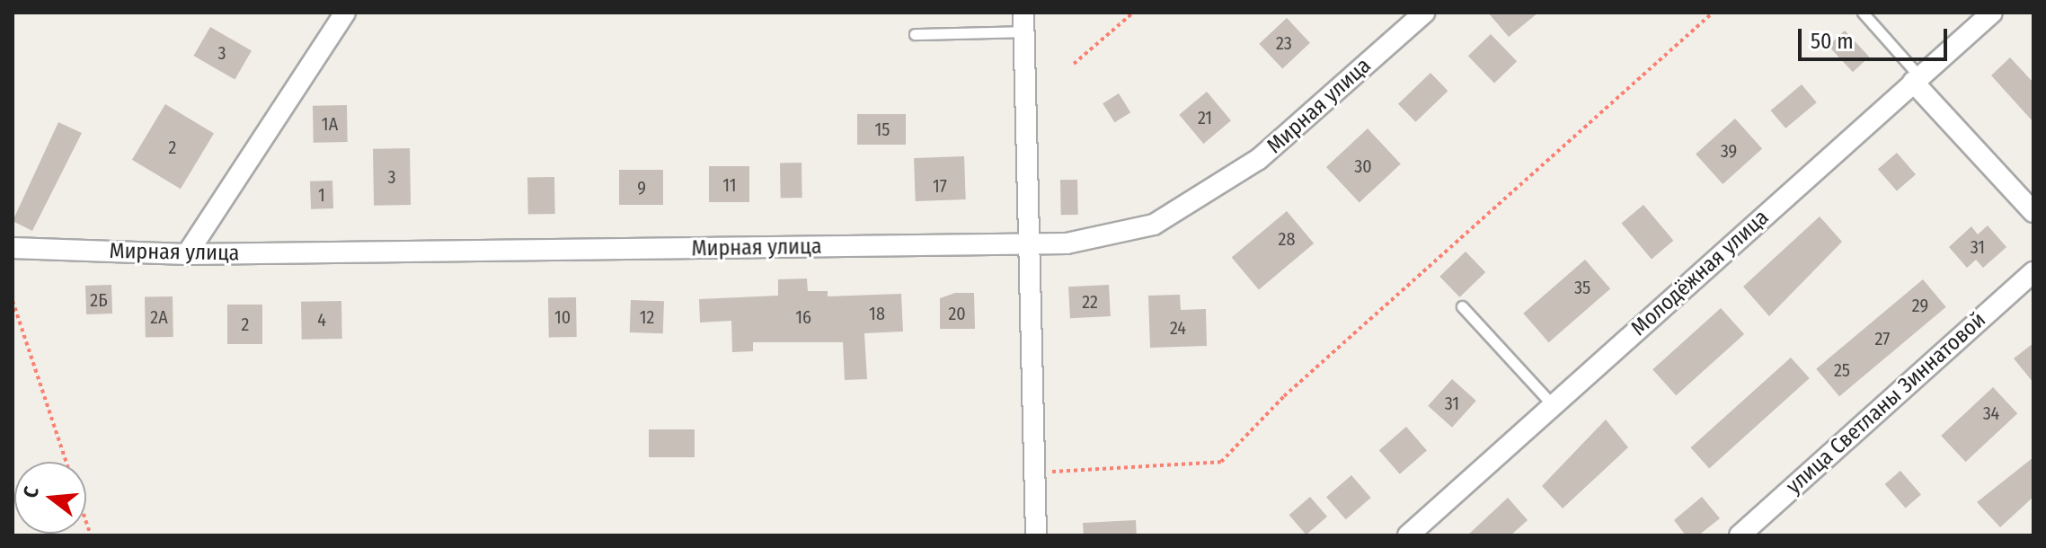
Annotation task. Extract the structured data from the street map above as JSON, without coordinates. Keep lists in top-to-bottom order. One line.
{"streets":{"street":["Мирная улица","Молодёжная улица","улица Светланы Зиннатовой"]},"house_numbers":["23","3","21","1А","15","2","39","30","3","11","17","9","1","28","31","35","2Б","22","29","18","20","2А","10","12","16","4","2","24","27","25","31","34"],"scale_bar":"50 m","north":"left"}
